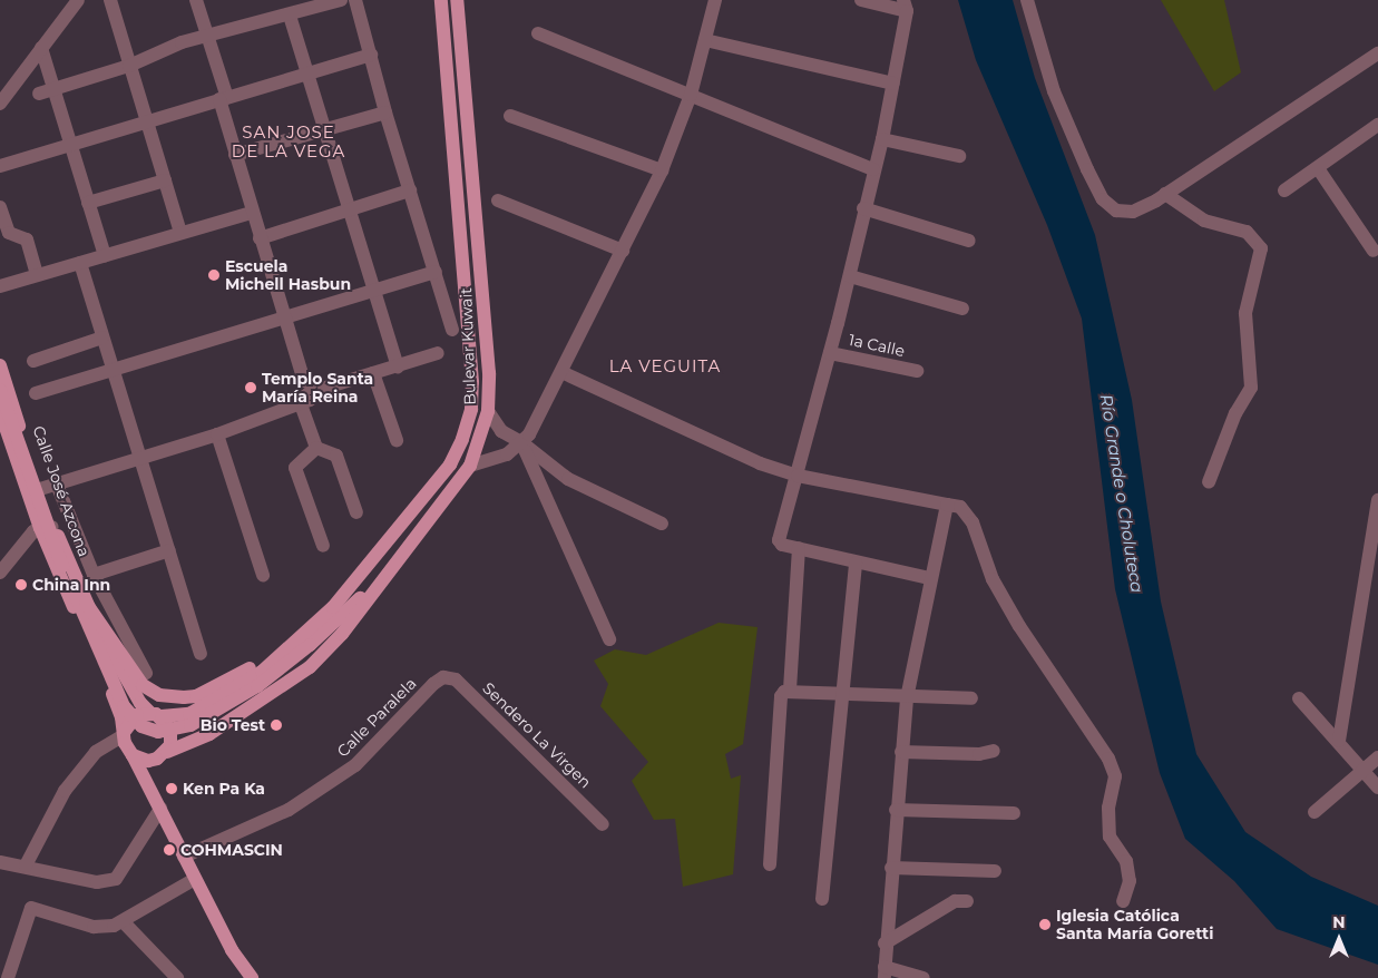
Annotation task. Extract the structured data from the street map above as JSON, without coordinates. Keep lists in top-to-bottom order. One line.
{"streets":{"main road":["Bulevar Kuwait","Calle José Azcona"],"street":["1a Calle","Calle Paralela","Sendero La Virgen"]},"crossings":[["Bulevar Kuwait","Calle José Azcona"],["Calle Paralela","Sendero La Virgen"]],"districts":["SAN JOSE DE LA VEGA","LA VEGUITA"],"water":["Río Grande o Choluteca"],"places":["Escuela Michell Hasbun","Templo Santa María Reina","China Inn","Bio Test","Ken Pa Ka","COHMASCIN","Iglesia Católica Santa María Goretti"],"north":"top"}
